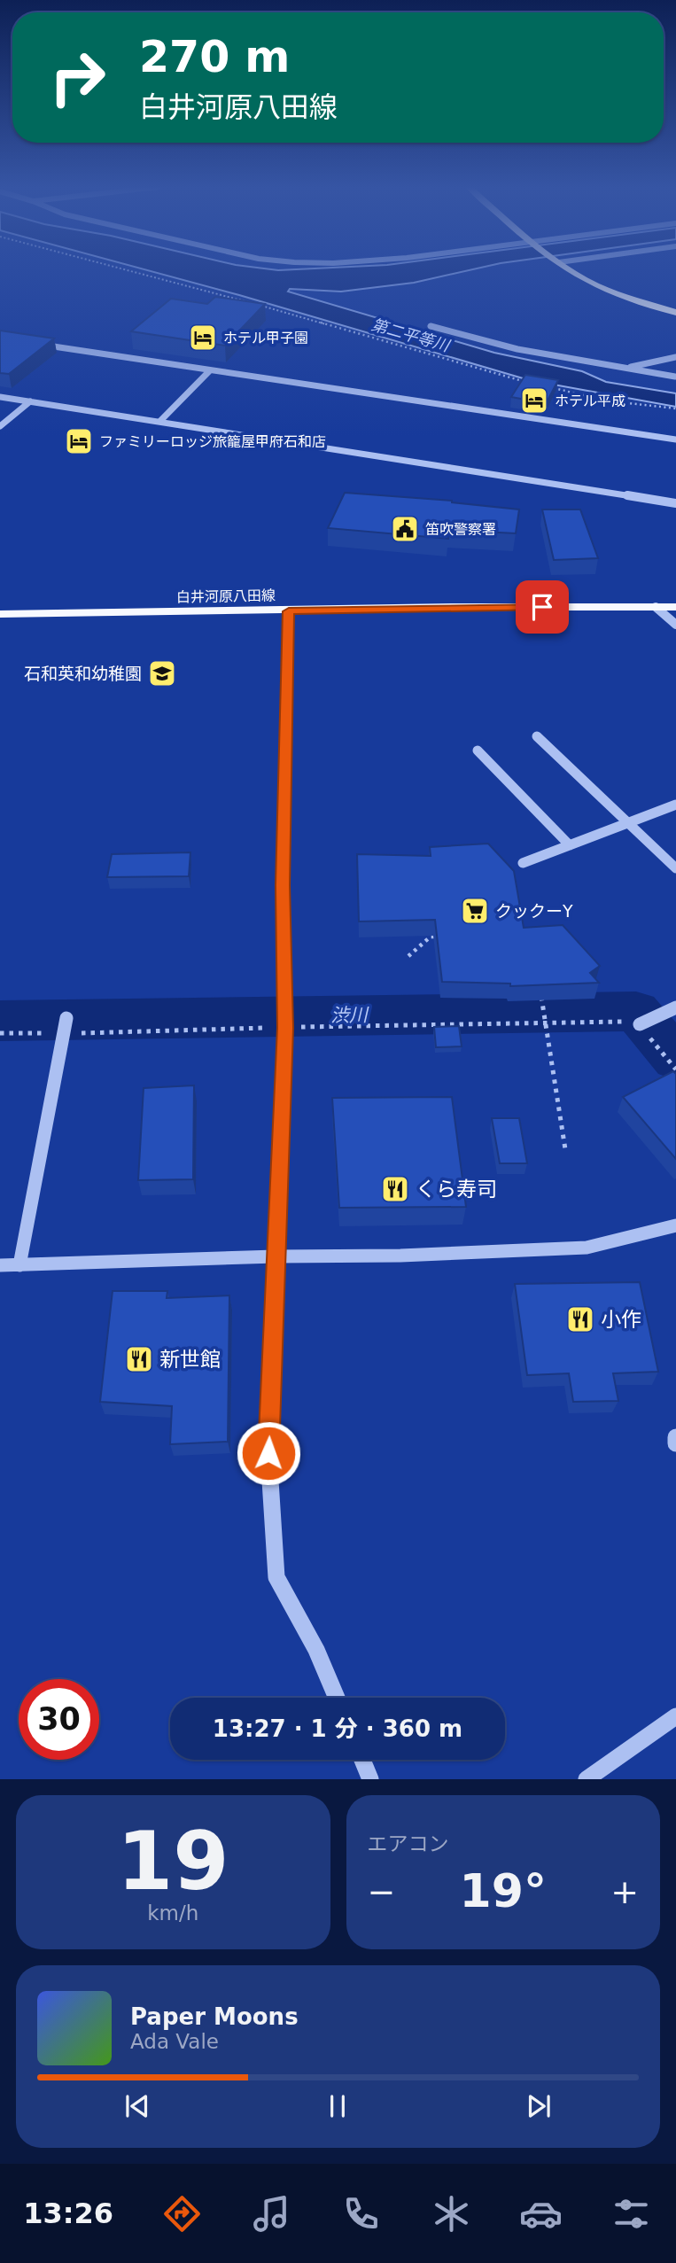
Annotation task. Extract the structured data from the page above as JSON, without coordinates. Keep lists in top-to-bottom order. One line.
{"streets":{"main road":["白井河原八田線"]},"water":["第二平等川","渋川"],"places":{"hotel":["ホテル甲子園","ホテル平成","ファミリーロッジ旅籠屋甲府石和店"],"public building":["笛吹警察署"],"school or university":["石和英和幼稚園"],"supermarket":["クックーY"],"restaurant":["くら寿司","小作","新世館"]},"page":{"turn":["270 m","白井河原八田線"],"limit":"30","trip":"13:27 · 1 分 · 360 m","tile":[["19","km/h"],"エアコン"],"heat":["−","19°","+"],"song":["Paper Moons","Ada Vale"],"tabs":"13:26"}}
